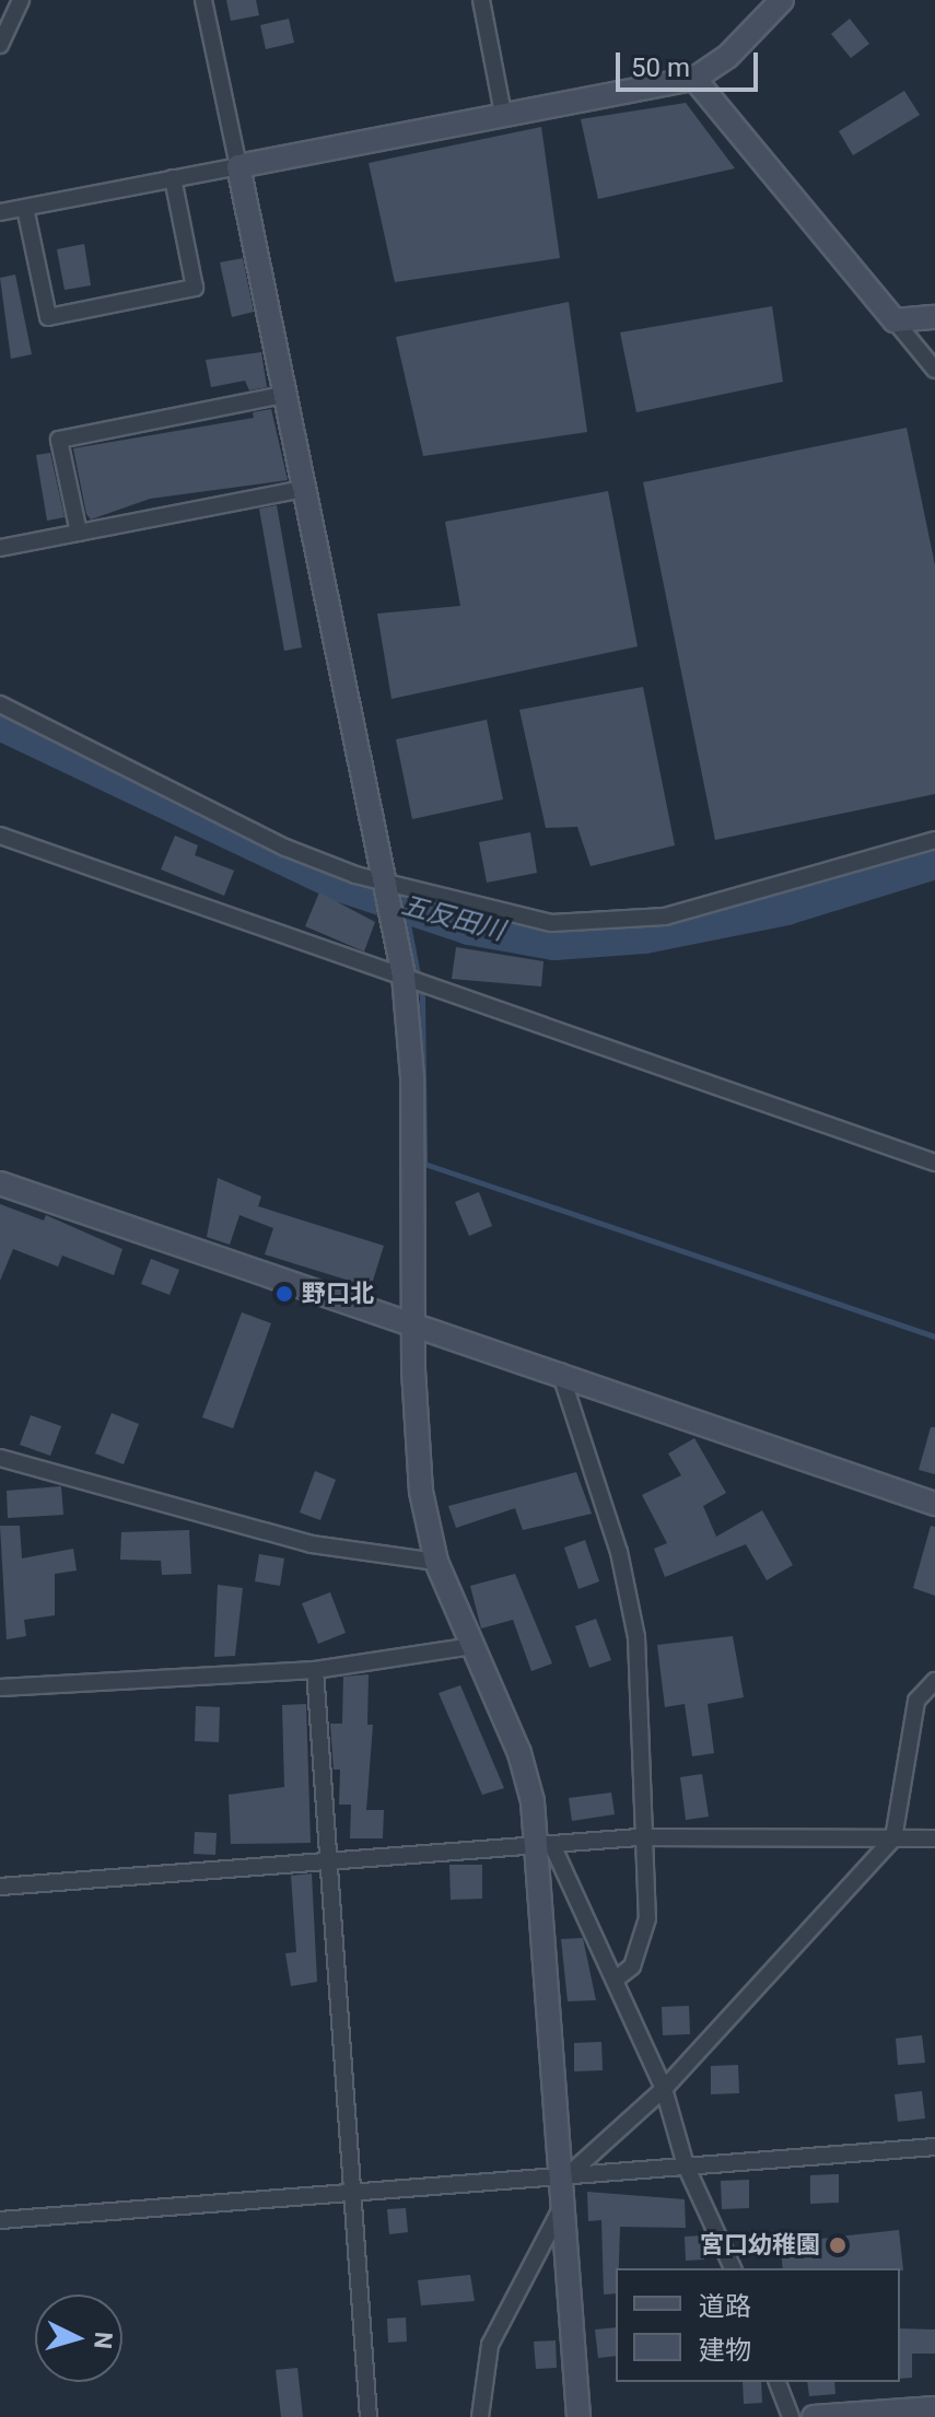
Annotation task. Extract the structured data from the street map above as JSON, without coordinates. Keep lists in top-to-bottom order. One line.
{"water":["五反田川"],"places":["野口北","宮口幼稚園"],"legend":["道路","建物"],"scale_bar":"50 m","north":"right"}
